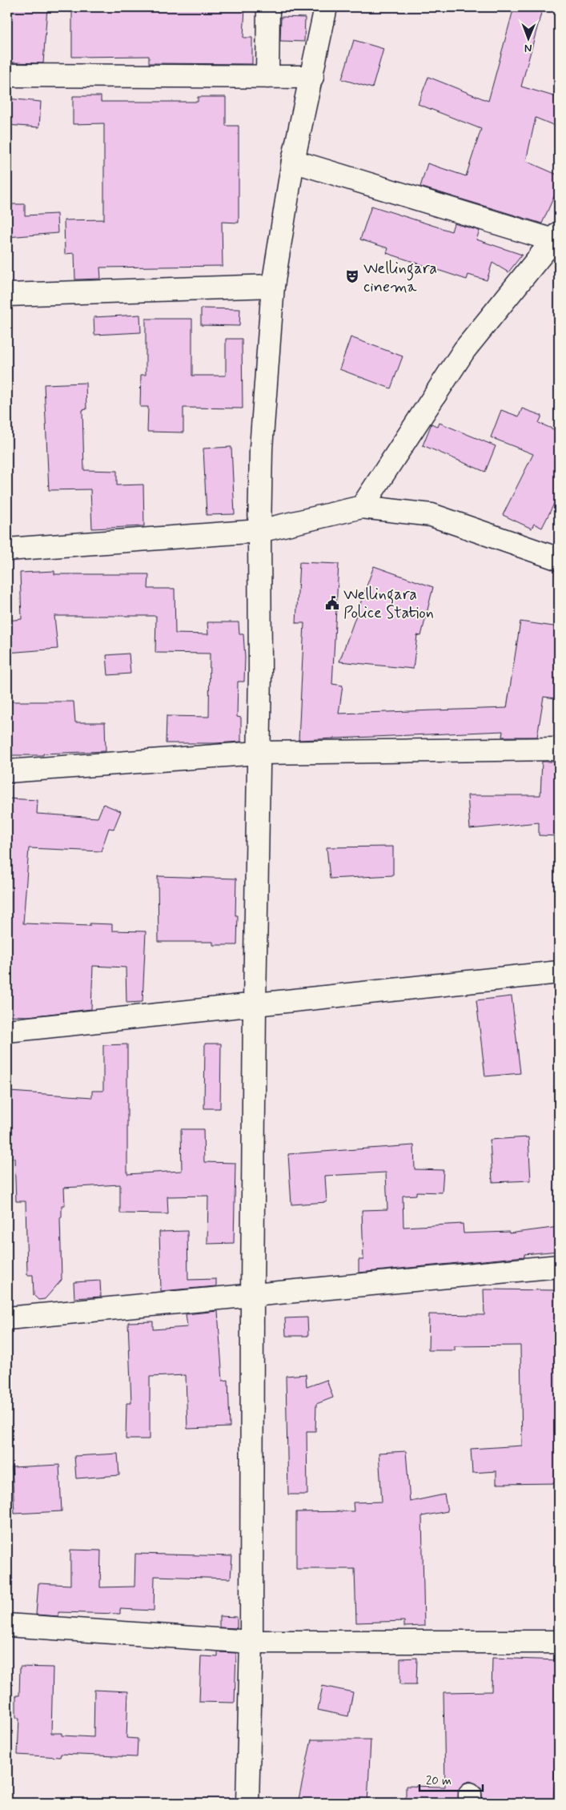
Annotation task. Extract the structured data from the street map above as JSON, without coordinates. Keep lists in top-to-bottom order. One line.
{"places":{"theatre":["Wellingara cinema"],"public building":["Wellingara Police Station"]},"scale_bar":"20 m","north":"bottom"}
